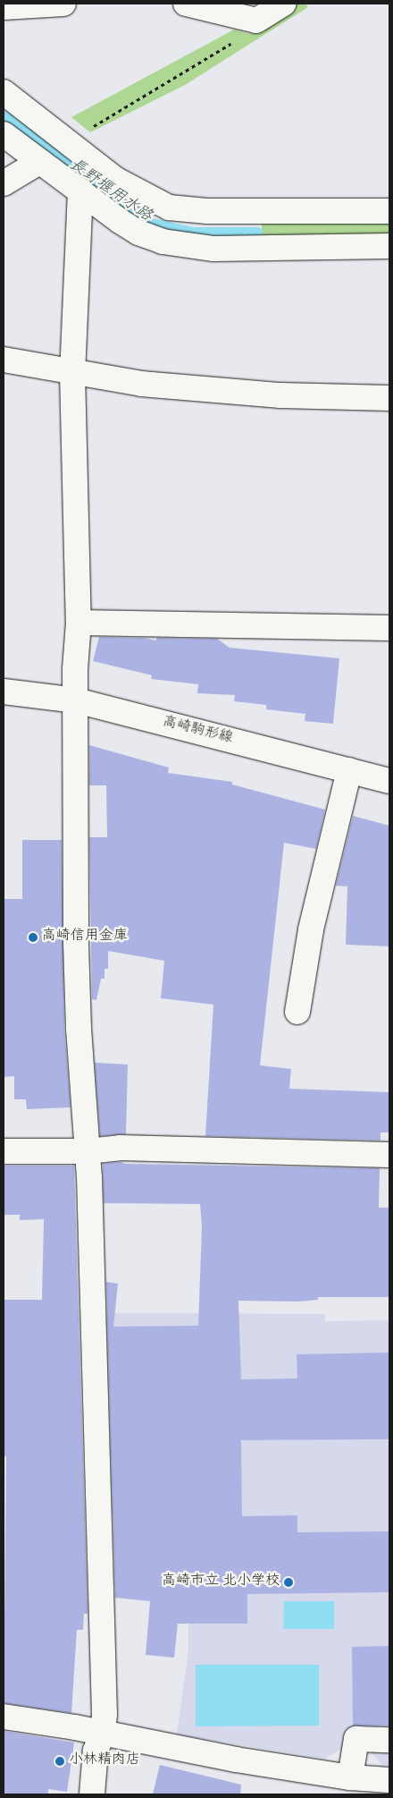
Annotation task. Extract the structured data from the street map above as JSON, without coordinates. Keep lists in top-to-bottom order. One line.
{"streets":{"street":["高崎駒形線"]},"water":["長野堰用水路"],"places":["高崎信用金庫","高崎市立 北小学校","小林精肉店"]}
